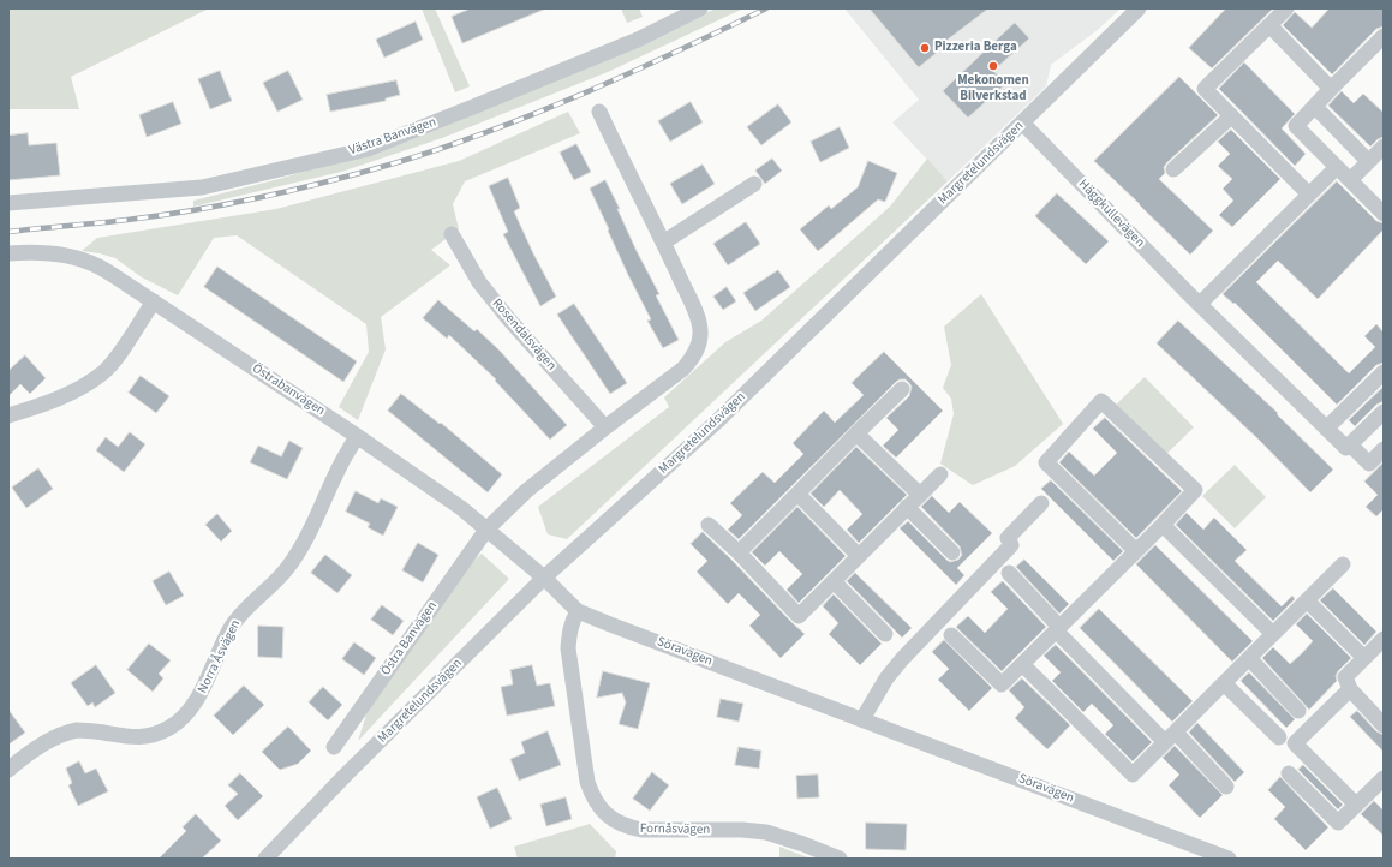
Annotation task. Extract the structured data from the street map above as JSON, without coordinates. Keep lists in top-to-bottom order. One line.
{"streets":{"street":["Västra Banvägen","Margretelundsvägen","Häggkullevägen","Rosendalsvägen","Östrabanvägen","Östra Banvägen","Söravägen","Norra Åsvägen","Fornåsvägen"]},"crossings":[["Margretelundsvägen","Häggkullevägen"],["Margretelundsvägen","Östrabanvägen"],["Margretelundsvägen","Söravägen"],["Östrabanvägen","Östra Banvägen"],["Östrabanvägen","Söravägen"],["Östrabanvägen","Norra Åsvägen"],["Söravägen","Fornåsvägen"]],"places":["Pizzeria Berga","Mekonomen Bilverkstad"]}
